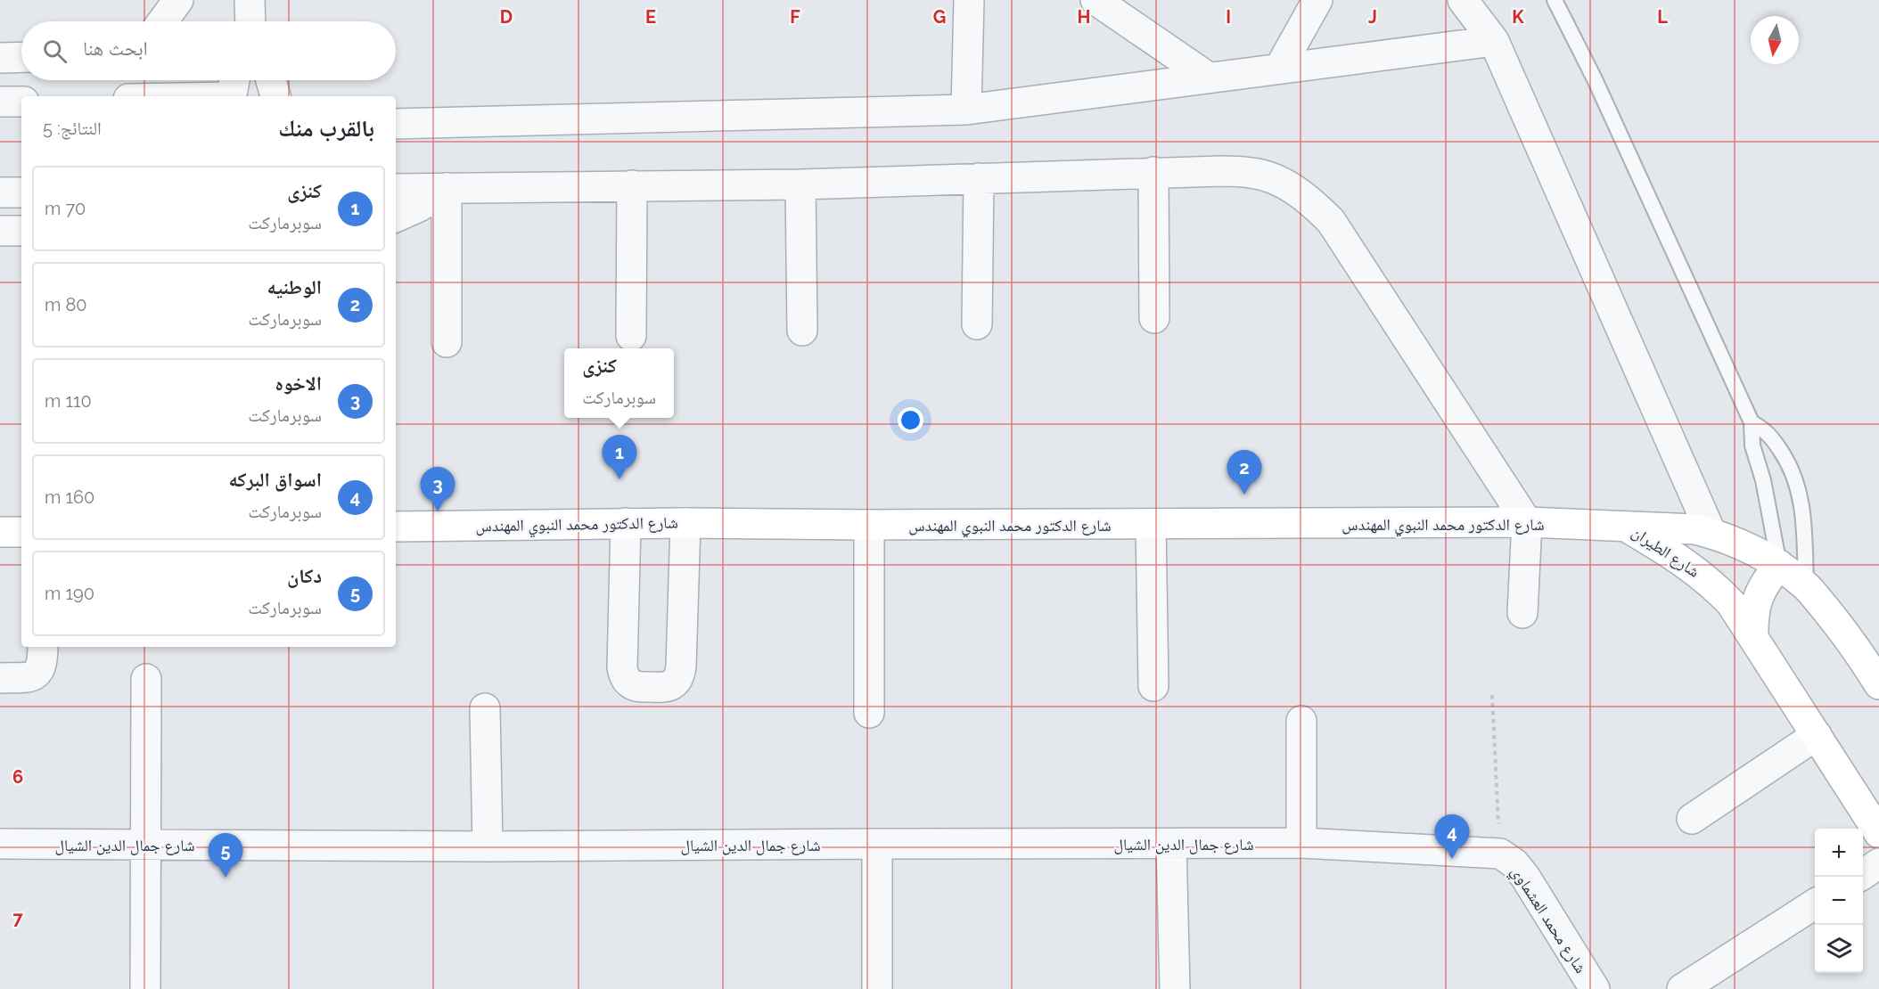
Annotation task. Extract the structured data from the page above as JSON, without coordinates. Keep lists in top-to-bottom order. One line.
{"streets":{"main road":["شارع الدكتور محمد النبوي المهندس","شارع الطيران"],"street":["شارع جمال الدين الشيال","شارع محمد العشماوي"]},"crossings":[["شارع الدكتور محمد النبوي المهندس","شارع الطيران"],["شارع جمال الدين الشيال","شارع محمد العشماوي"]],"north":"bottom","page":{"search":"ابحث هنا","heading":["بالقرب منك","النتائج: 5"],"list":[{"mark":"1","name":"كنزى","note":"سوبرماركت","value":"70 m"},{"mark":"2","name":"الوطنيه","note":"سوبرماركت","value":"80 m"},{"mark":"3","name":"الاخوه","note":"سوبرماركت","value":"110 m"},{"mark":"4","name":"اسواق البركه","note":"سوبرماركت","value":"160 m"},{"mark":"5","name":"دكان","note":"سوبرماركت","value":"190 m"}],"popup":["كنزى","سوبرماركت"],"pins":["1","2","3","4","5"],"map_buttons":["+","−"]},"grid":{"columns":["D","E","F","G","H","I","J","K","L"],"rows":["6","7"]}}
